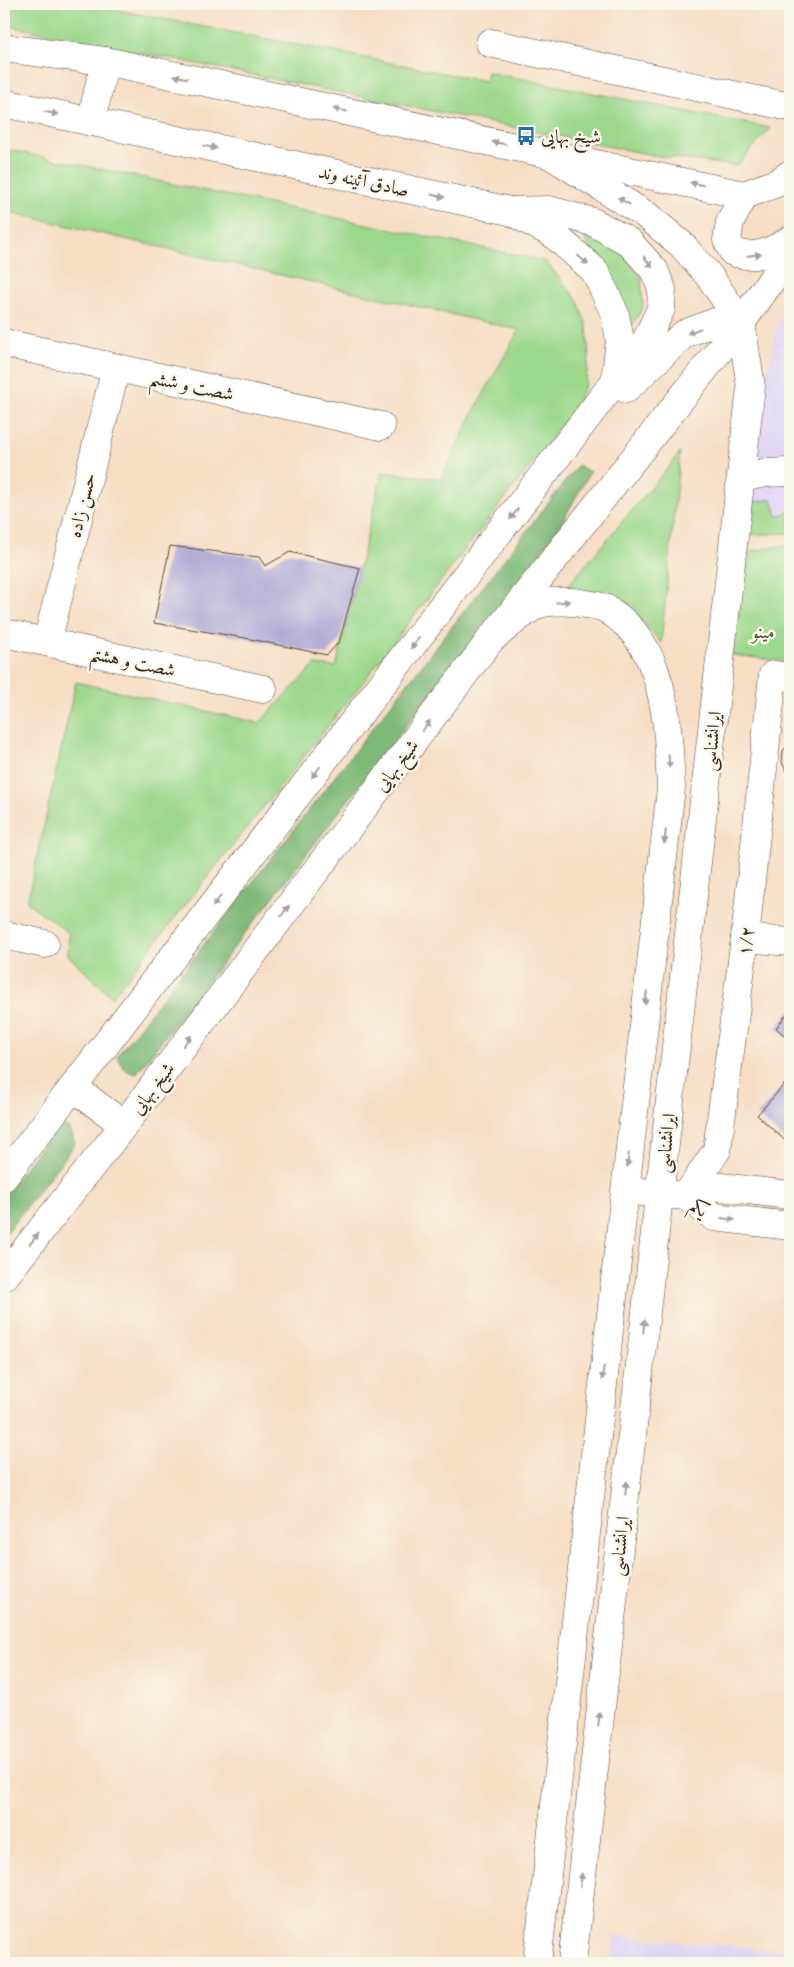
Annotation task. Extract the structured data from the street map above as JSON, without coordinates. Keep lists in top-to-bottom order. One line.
{"streets":{"main road":["صادق آئینه وند","شصت و ششم","حسن زاده","شصت و هشتم","ایرانشناسی","شیخ بهایی","۱/۲","یکم"]},"crossings":[["شصت و ششم","حسن زاده"],["حسن زاده","شصت و هشتم"],["ایرانشناسی","شیخ بهایی"],["۱/۲","یکم"]],"parks":["مینو"],"places":{"bus stop":["شیخ بهایی"]}}
